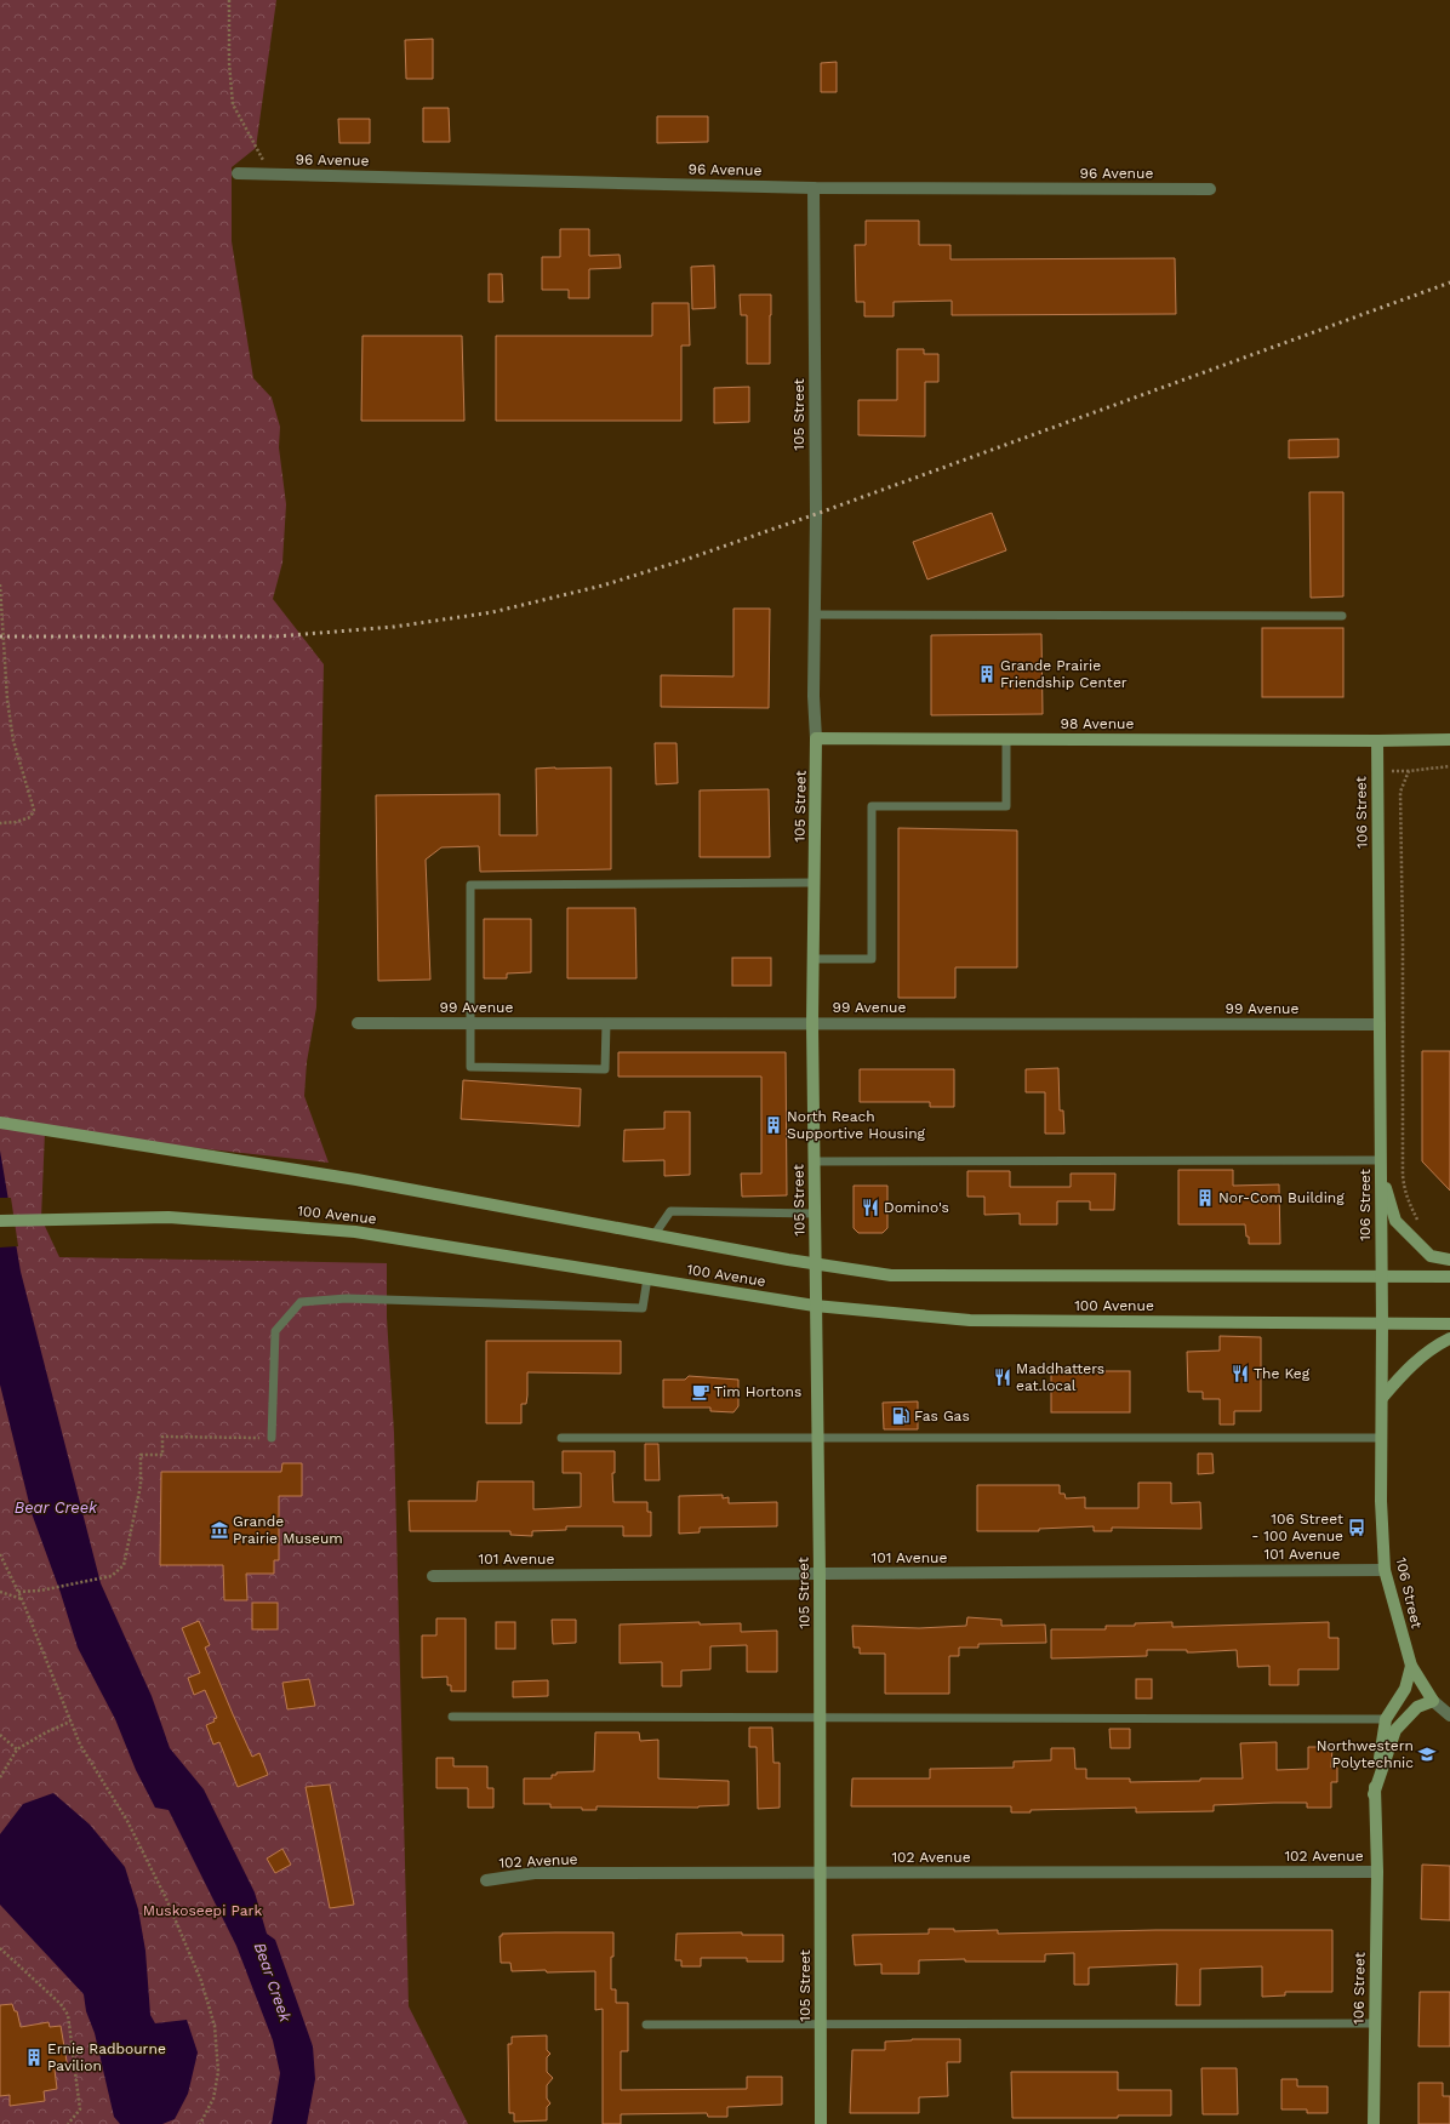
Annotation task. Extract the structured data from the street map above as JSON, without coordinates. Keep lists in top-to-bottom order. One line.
{"streets":{"street":["96 Avenue","105 Street","98 Avenue","106 Street","99 Avenue","100 Avenue","101 Avenue","102 Avenue"]},"crossings":[["96 Avenue","105 Street"],["105 Street","98 Avenue"],["105 Street","99 Avenue"],["105 Street","100 Avenue"],["105 Street","101 Avenue"],["105 Street","102 Avenue"],["98 Avenue","106 Street"],["106 Street","99 Avenue"],["106 Street","100 Avenue"],["106 Street","101 Avenue"],["106 Street","102 Avenue"]],"water":["Bear Creek"],"parks":["Muskoseepi Park"],"places":{"building":["Grande Prairie Friendship Center","North Reach Supportive Housing","Nor-Com Building","Ernie Radbourne Pavilion"],"restaurant":["Domino's","The Keg","Maddhatters eat.local"],"cafe":["Tim Hortons"],"fuel station":["Fas Gas"],"bus stop":["106 Street - 100 Avenue"],"museum":["Grande Prairie Museum"],"school or university":["Northwestern Polytechnic"]}}
